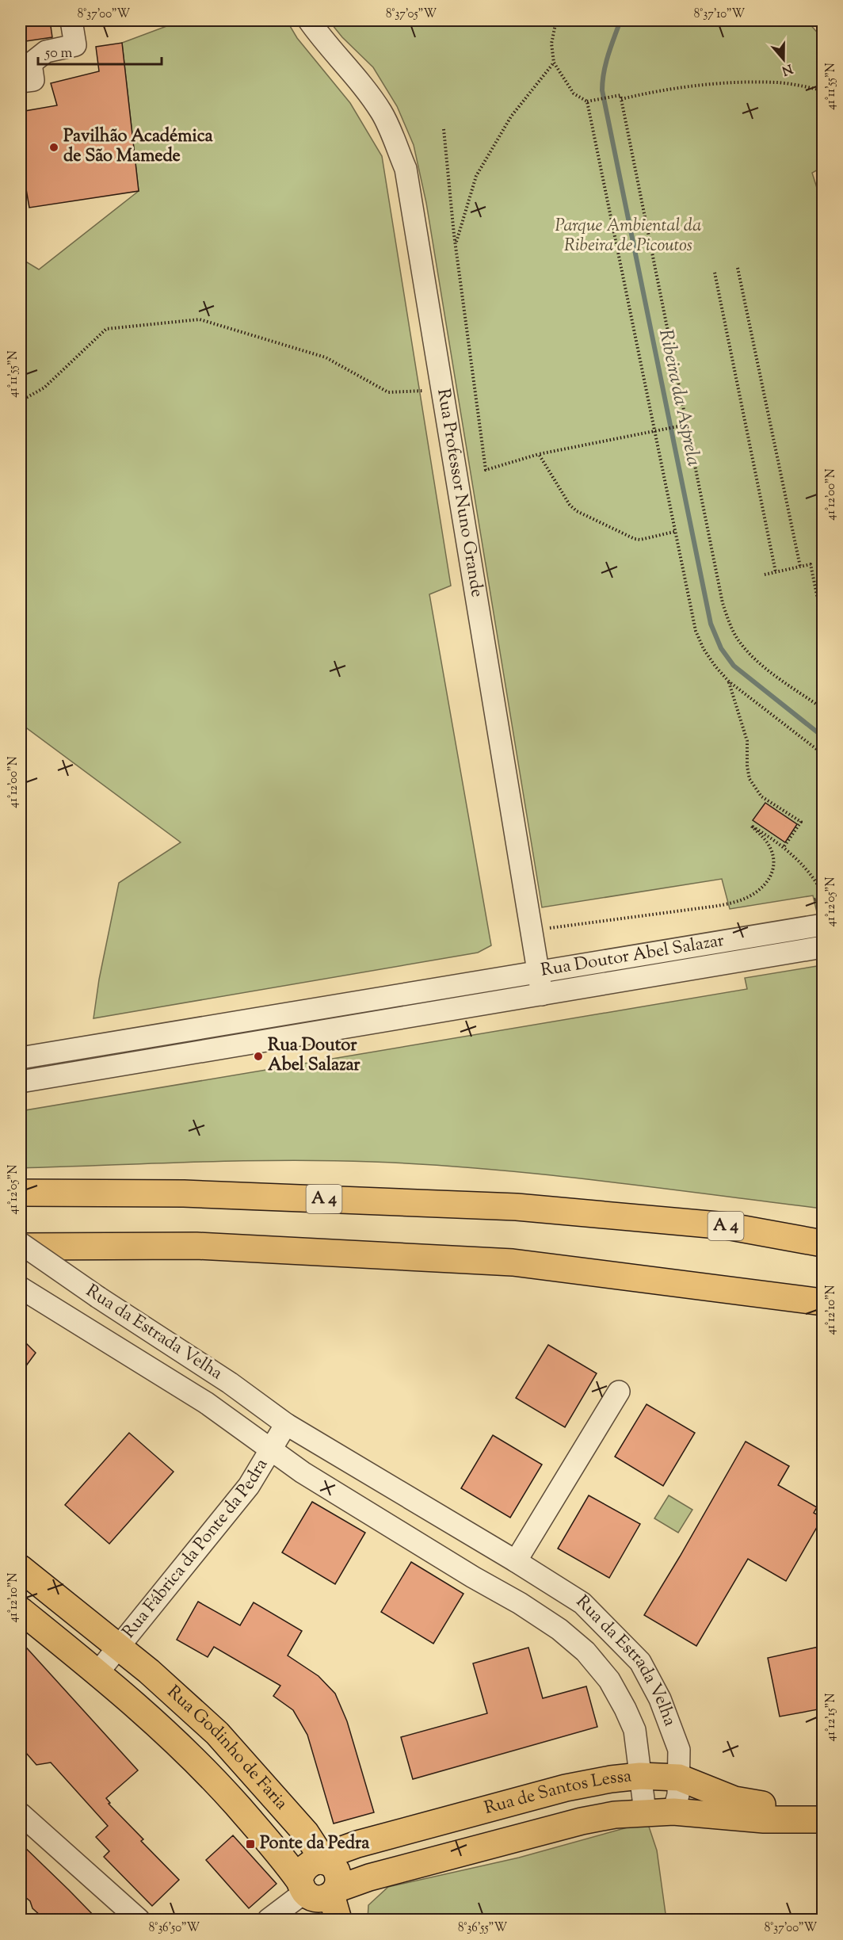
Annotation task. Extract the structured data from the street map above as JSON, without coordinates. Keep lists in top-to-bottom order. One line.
{"streets":{"main road":["A 4","Rua Godinho de Faria","Rua de Santos Lessa"],"street":["Rua Professor Nuno Grande","Rua Doutor Abel Salazar","Rua da Estrada Velha","Rua Fábrica da Ponte da Pedra"]},"crossings":[["Rua Professor Nuno Grande","Rua Doutor Abel Salazar"],["Rua da Estrada Velha","Rua Fábrica da Ponte da Pedra"],["Rua da Estrada Velha","Rua de Santos Lessa"],["Rua Fábrica da Ponte da Pedra","Rua Godinho de Faria"],["Rua Godinho de Faria","Rua de Santos Lessa"]],"water":["Ribeira da Asprela"],"parks":["Parque Ambiental da Ribeira de Picoutos"],"places":{"other":["Pavilhão Académica de São Mamede","Rua Doutor Abel Salazar"],"transit":["Ponte da Pedra"]},"scale_bar":"50 m","north":"bottom","coordinates":["8°37'00\"W","8°37'05\"W","8°37'10\"W","41°11'55\"N","41°12'00\"N","41°12'05\"N","41°12'10\"N","41°12'15\"N","8°36'50\"W","8°36'55\"W"]}
